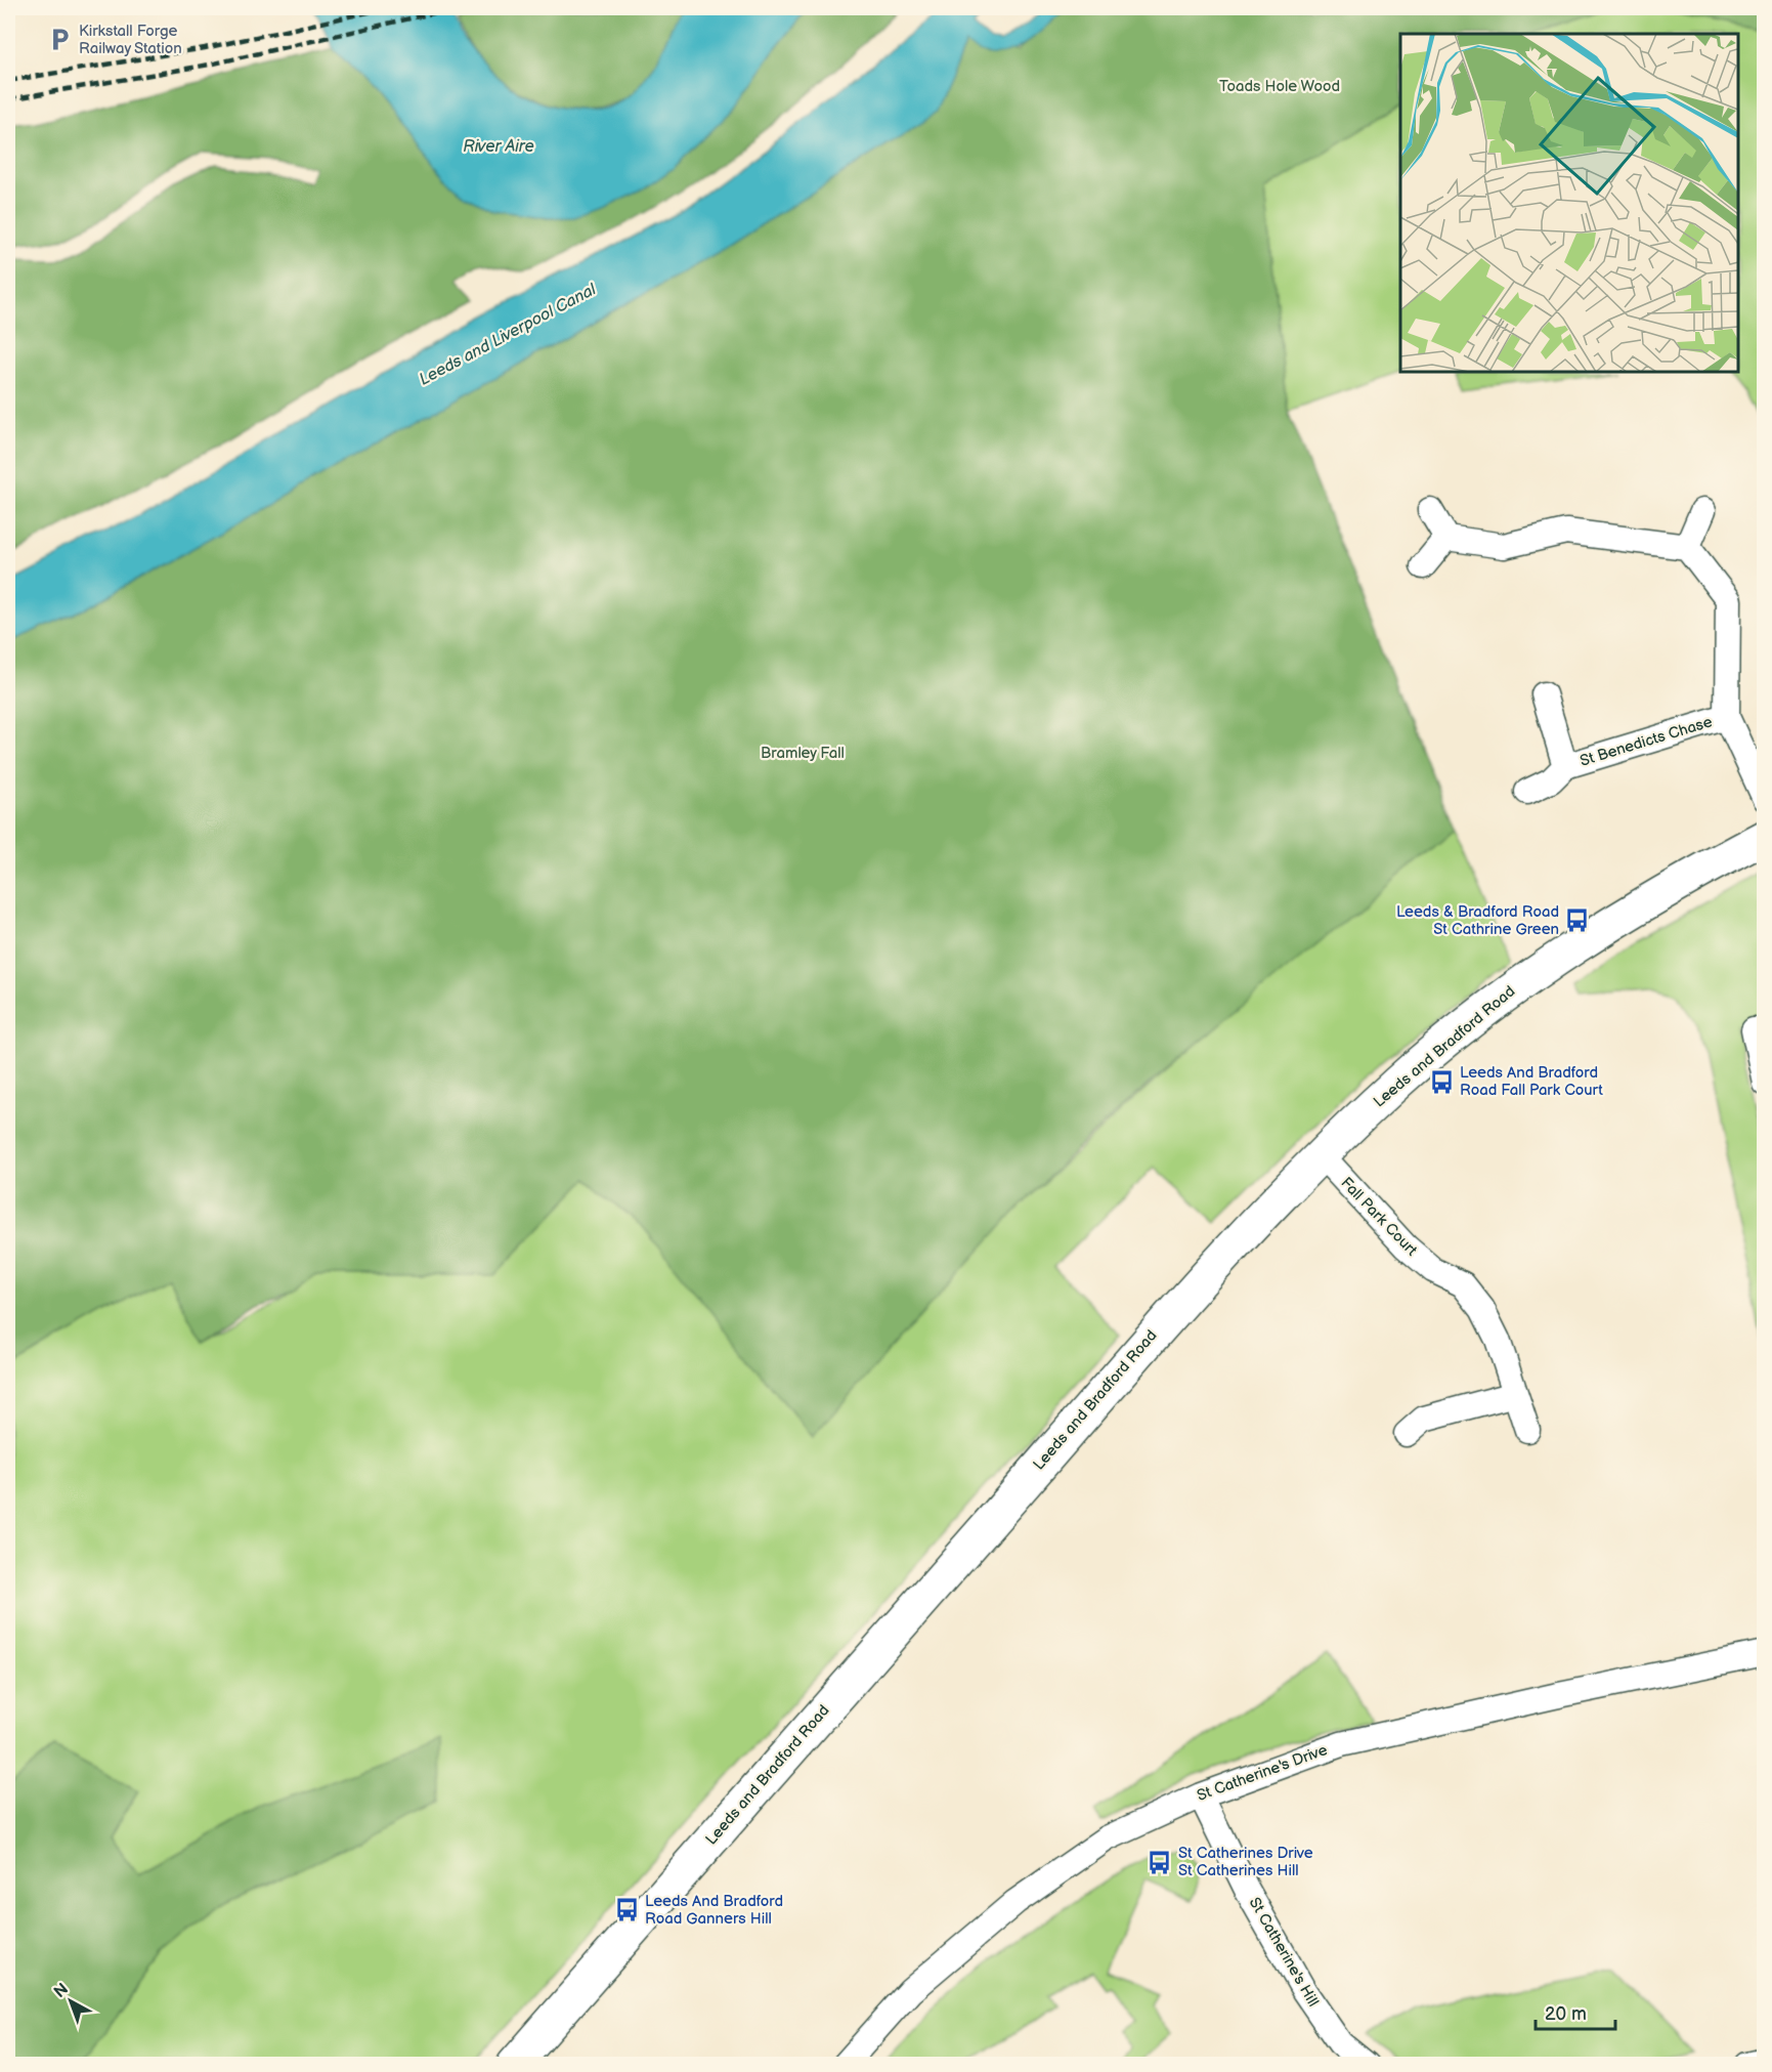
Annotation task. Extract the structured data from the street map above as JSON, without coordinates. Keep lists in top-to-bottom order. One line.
{"streets":{"main road":["Leeds and Bradford Road"],"street":["St Benedicts Chase","Fall Park Court","St Catherine's Drive","St Catherine's Hill"]},"crossings":[["Leeds and Bradford Road","Fall Park Court"],["St Catherine's Drive","St Catherine's Hill"]],"water":["River Aire","Leeds and Liverpool Canal"],"parks":["Toads Hole Wood","Bramley Fall"],"places":{"parking":["Kirkstall Forge Railway Station"],"bus stop":["Leeds & Bradford Road St Cathrine Green","Leeds And Bradford Road Fall Park Court","St Catherines Drive St Catherines Hill","Leeds And Bradford Road Ganners Hill"]},"scale_bar":"20 m","north":"top left"}
